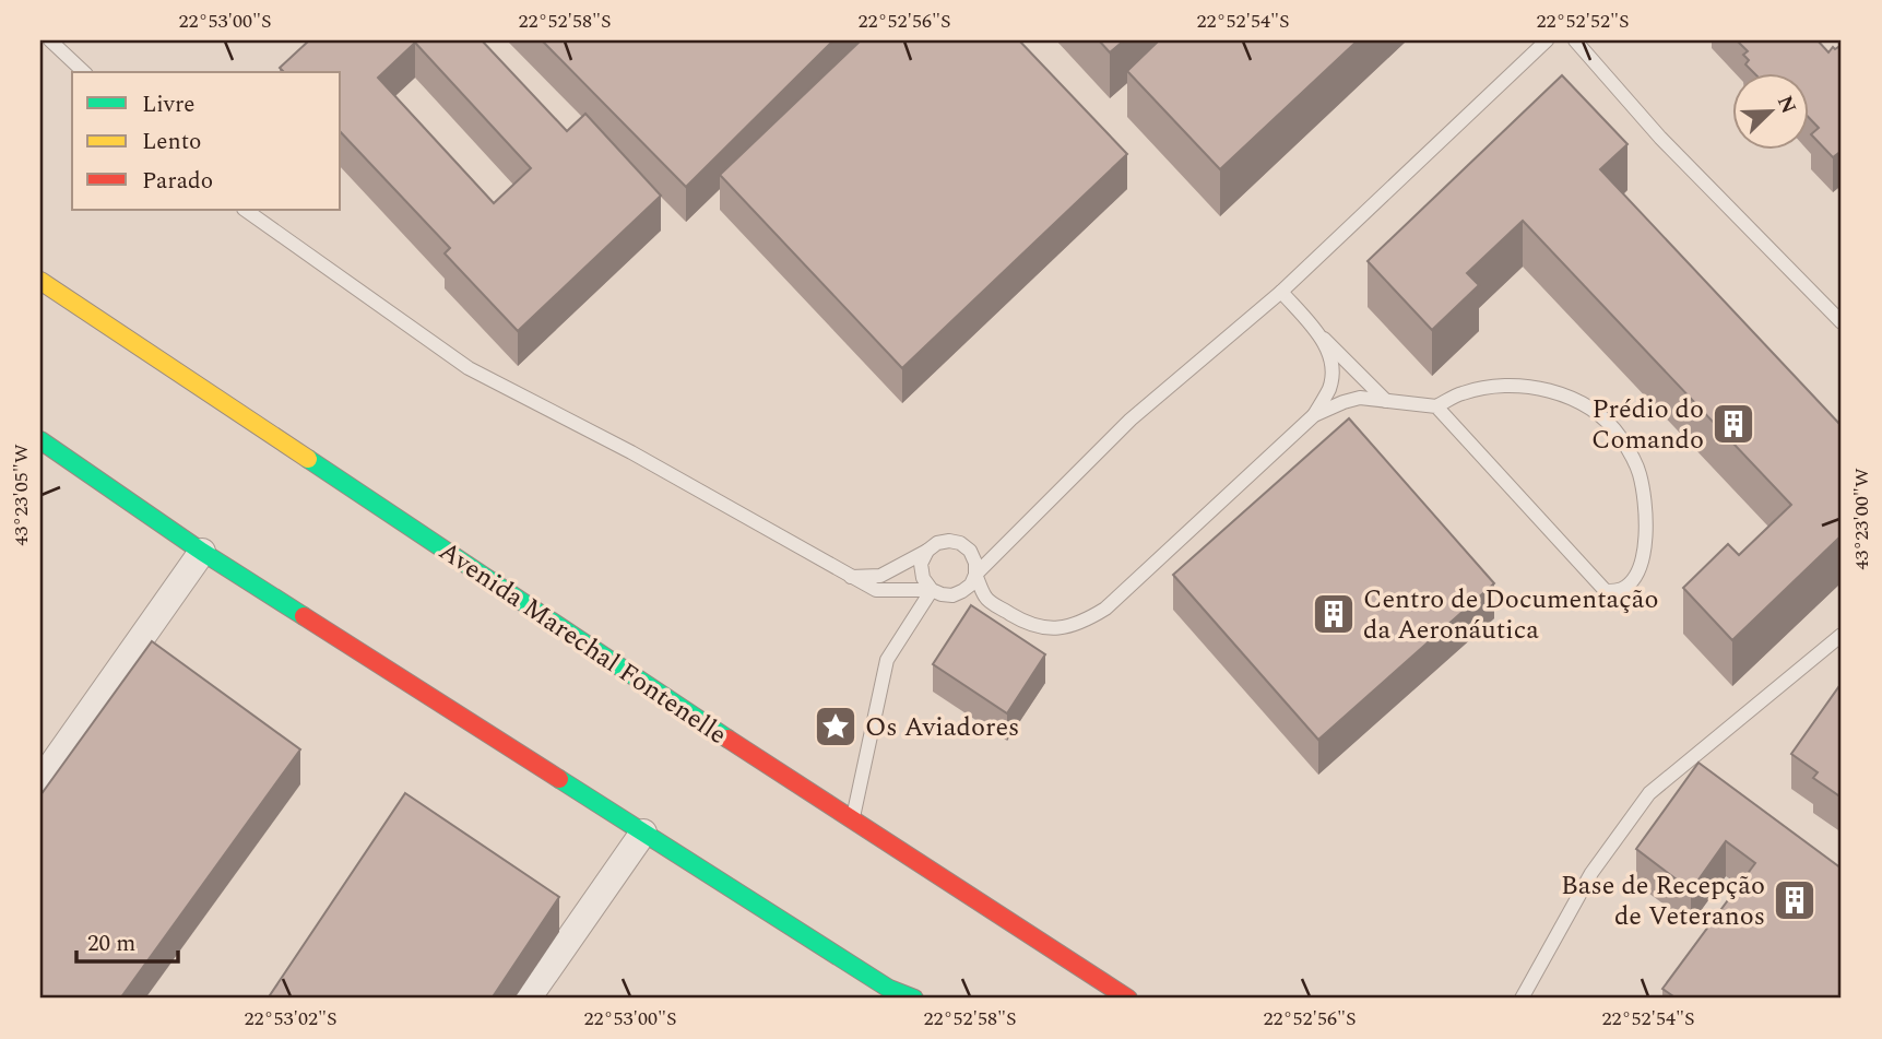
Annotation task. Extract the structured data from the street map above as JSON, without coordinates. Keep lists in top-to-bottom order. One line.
{"streets":{"main road":["Avenida Marechal Fontenelle"]},"places":{"building":["Prédio do Comando","Centro de Documentação da Aeronáutica","Base de Recepção de Veteranos"],"place":["Os Aviadores"]},"legend":["Livre","Lento","Parado"],"scale_bar":"20 m","north":"top right","coordinates":["22°53'00\"S","22°52'58\"S","22°52'56\"S","22°52'54\"S","22°52'52\"S","43°23'05\"W","43°23'00\"W","22°53'02\"S"]}
